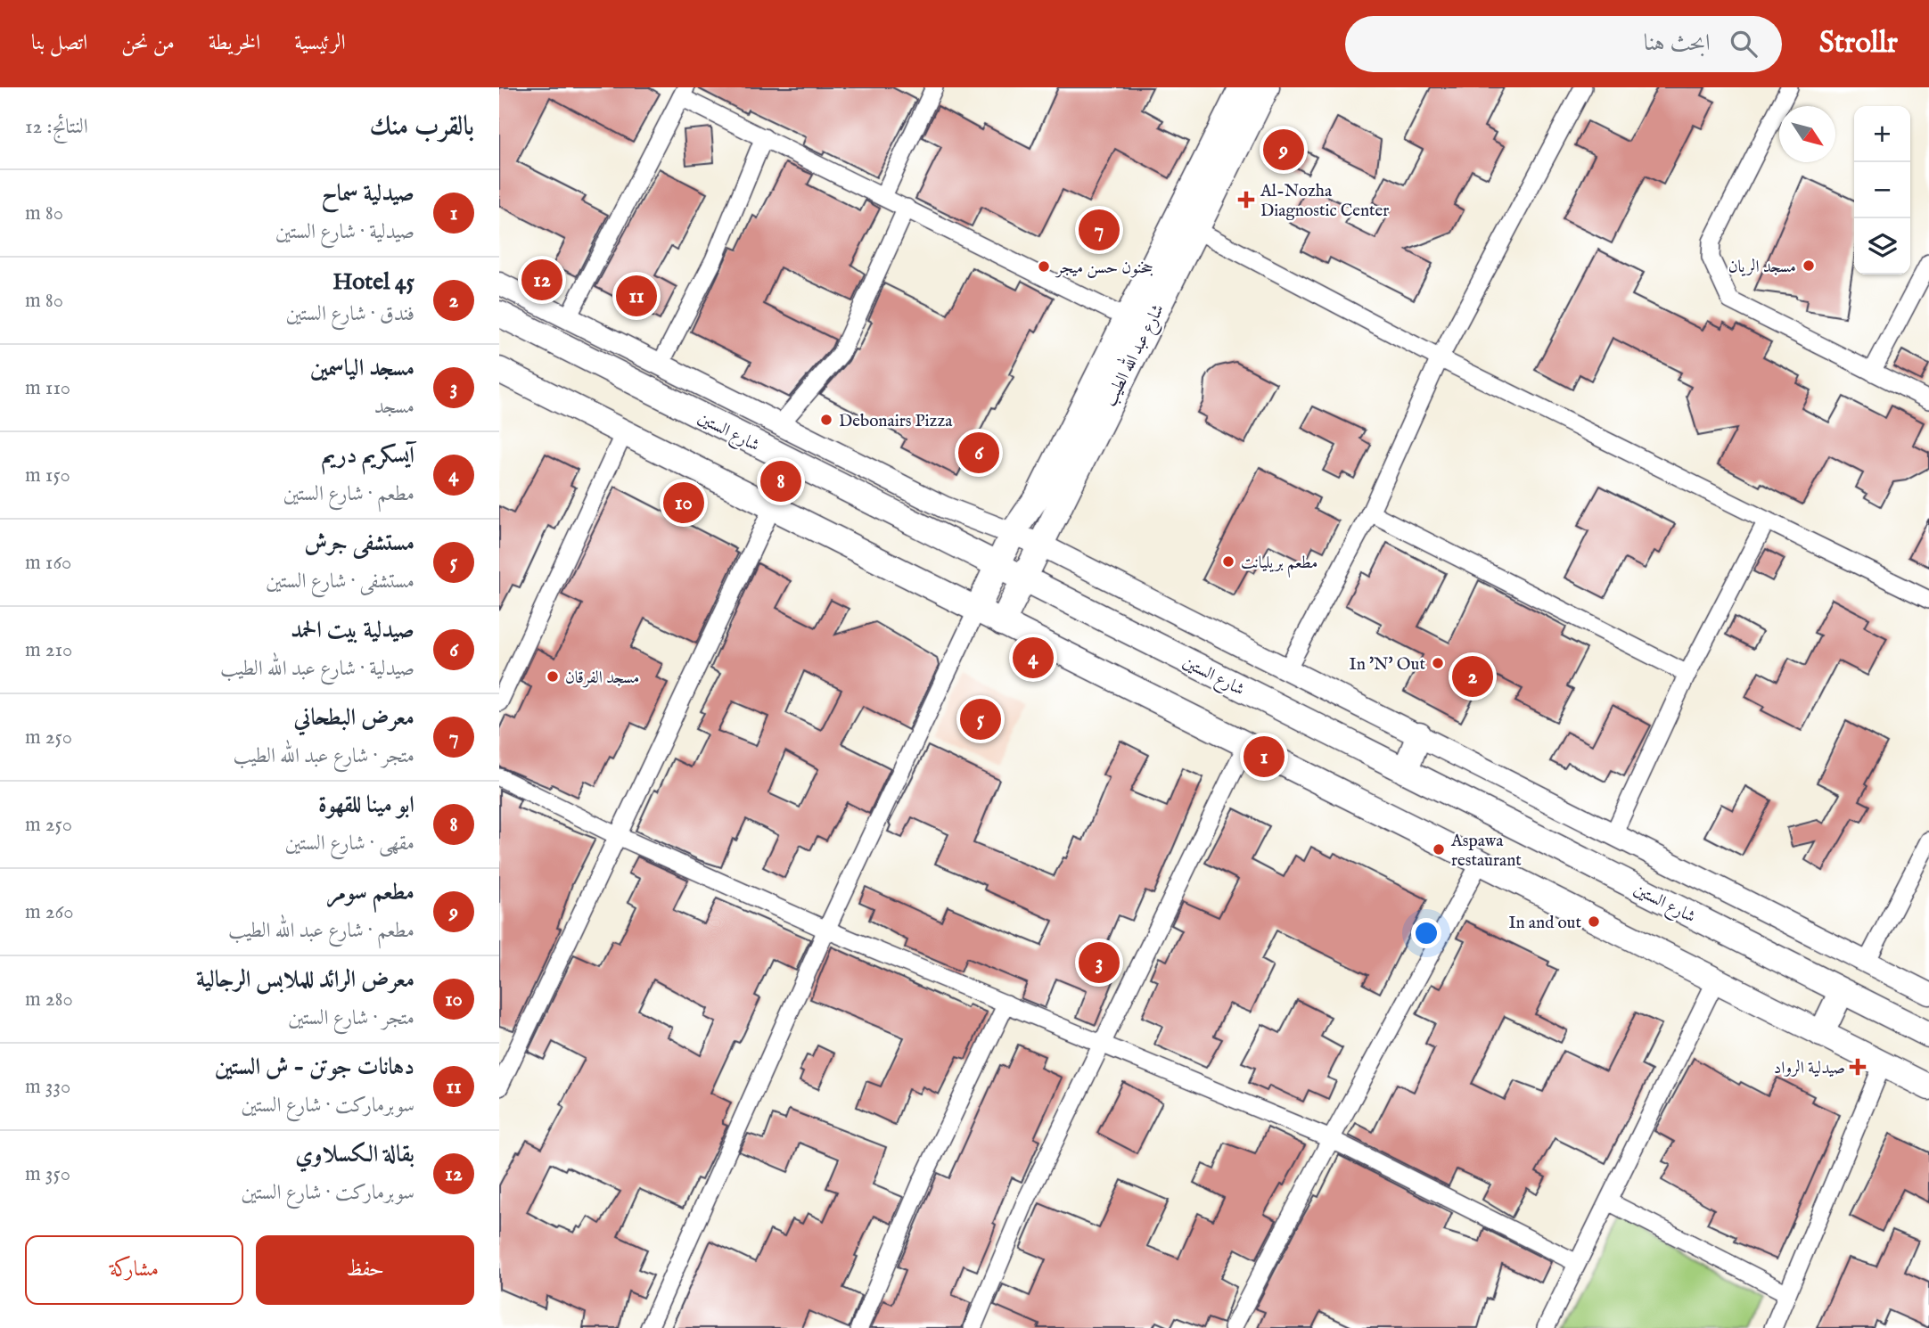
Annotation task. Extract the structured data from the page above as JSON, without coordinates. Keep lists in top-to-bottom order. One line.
{"streets":{"main road":["شارع عبد الله الطيب","شارع الستين"]},"crossings":[["شارع عبد الله الطيب","شارع الستين"]],"places":{"health":["Al-Nozha Diagnostic Center","صيدلية الرواد"],"other":["مسجد الريان","جخنون حسن ميجر","Debonairs Pizza","مطعم بريليانت","In 'N' Out","مسجد الفرقان","Aspawa restaurant","In and out"]},"north":"bottom right","page":{"header":"Strollr","search":"ابحث هنا","nav":["الرئيسية","الخريطة","من نحن","اتصل بنا"],"heading":["بالقرب منك","النتائج: 12"],"map_buttons":["+","−"],"pins":["9","7","12","11","6","8","10","4","2","5","1","3"],"list":[{"mark":"1","name":"صيدلية سماح","note":"صيدلية · شارع الستين","value":"80 m"},{"mark":"2","name":"Hotel 45","note":"فندق · شارع الستين","value":"80 m"},{"mark":"3","name":"مسجد الياسمين","note":"مسجد","value":"110 m"},{"mark":"4","name":"آيسكريم دريم","note":"مطعم · شارع الستين","value":"150 m"},{"mark":"5","name":"مستشفى جرش","note":"مستشفى · شارع الستين","value":"160 m"},{"mark":"6","name":"صيدلية بيت الحمد","note":"صيدلية · شارع عبد الله الطيب","value":"210 m"},{"mark":"7","name":"معرض البطحاني","note":"متجر · شارع عبد الله الطيب","value":"250 m"},{"mark":"8","name":"ابو مينا للقهوة","note":"مقهى · شارع الستين","value":"250 m"},{"mark":"9","name":"مطعم سومر","note":"مطعم · شارع عبد الله الطيب","value":"260 m"},{"mark":"10","name":"معرض الرائد للملابس الرجالية","note":"متجر · شارع الستين","value":"280 m"},{"mark":"11","name":"دهانات جوتن - ش الستين","note":"سوبرماركت · شارع الستين","value":"330 m"},{"mark":"12","name":"بقالة الكسلاوي","note":"سوبرماركت · شارع الستين","value":"350 m"}],"buttons":["حفظ","مشاركة"]}}
